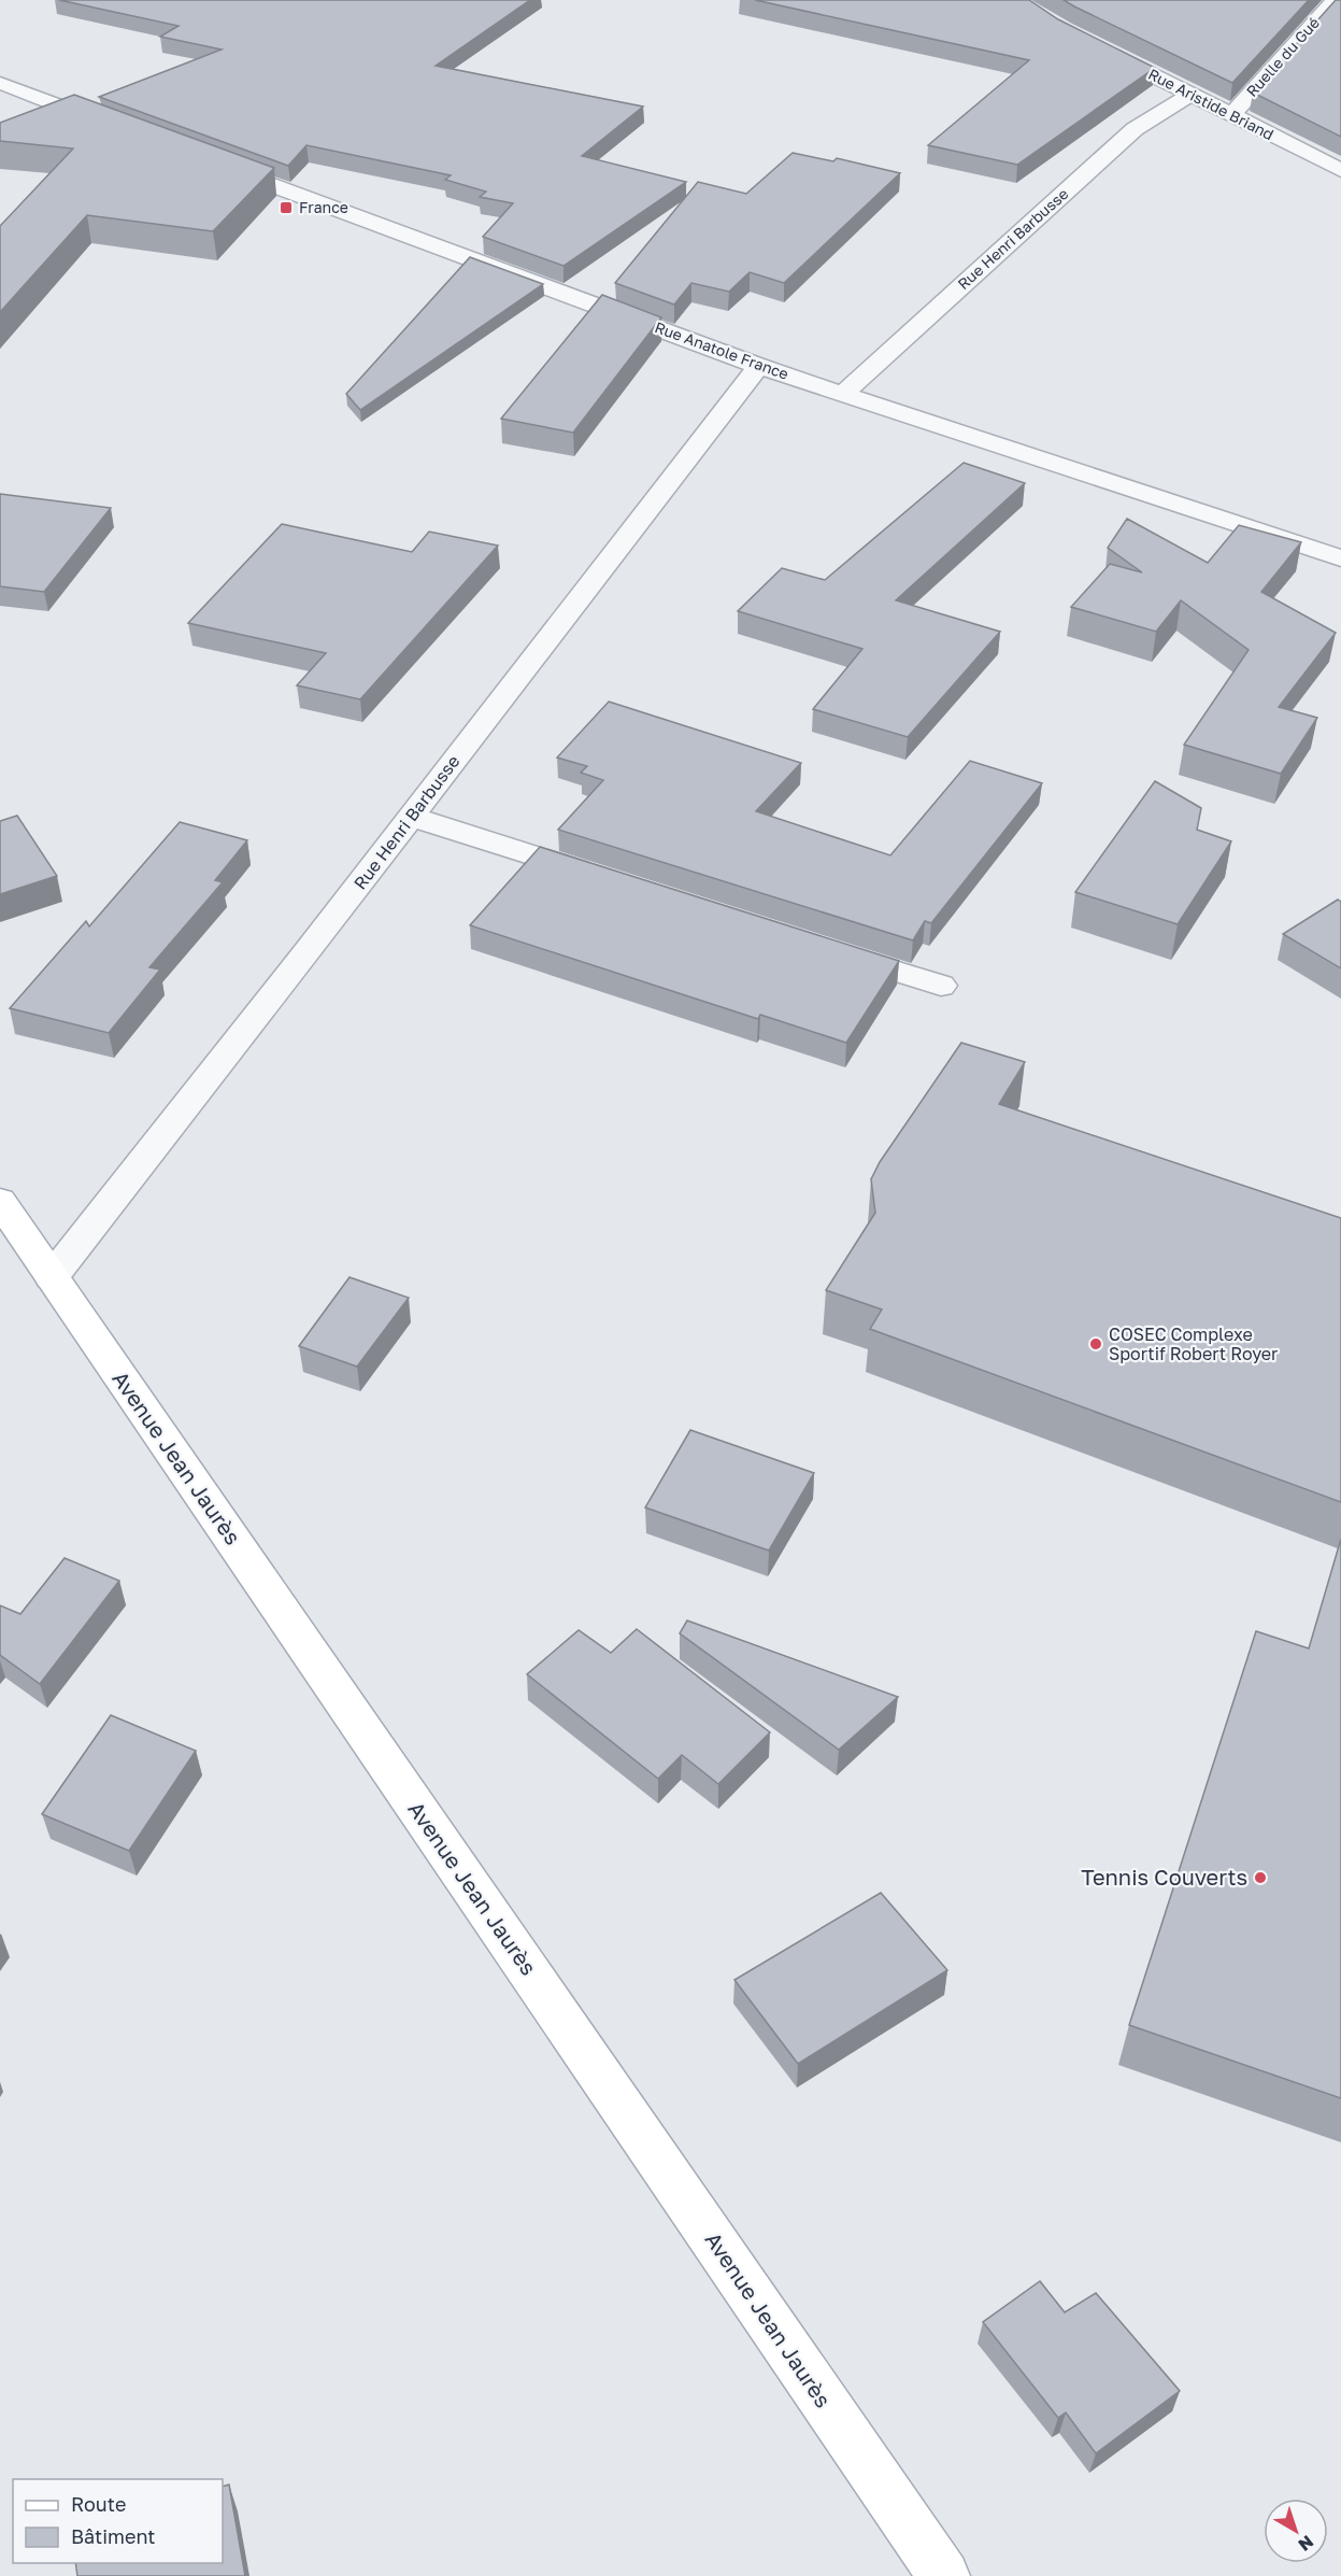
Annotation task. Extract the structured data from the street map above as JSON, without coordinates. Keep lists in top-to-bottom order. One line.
{"streets":{"main road":["Avenue Jean Jaurès"],"street":["Ruelle du Gué","Rue Aristide Briand","Rue Henri Barbusse","Rue Anatole France"]},"crossings":[["Ruelle du Gué","Rue Aristide Briand"],["Rue Aristide Briand","Rue Henri Barbusse"],["Rue Henri Barbusse","Rue Anatole France"],["Rue Henri Barbusse","Avenue Jean Jaurès"]],"places":{"transit":["France"],"other":["COSEC Complexe Sportif Robert Royer","Tennis Couverts"]},"legend":["Route","Bâtiment"],"north":"bottom right"}
